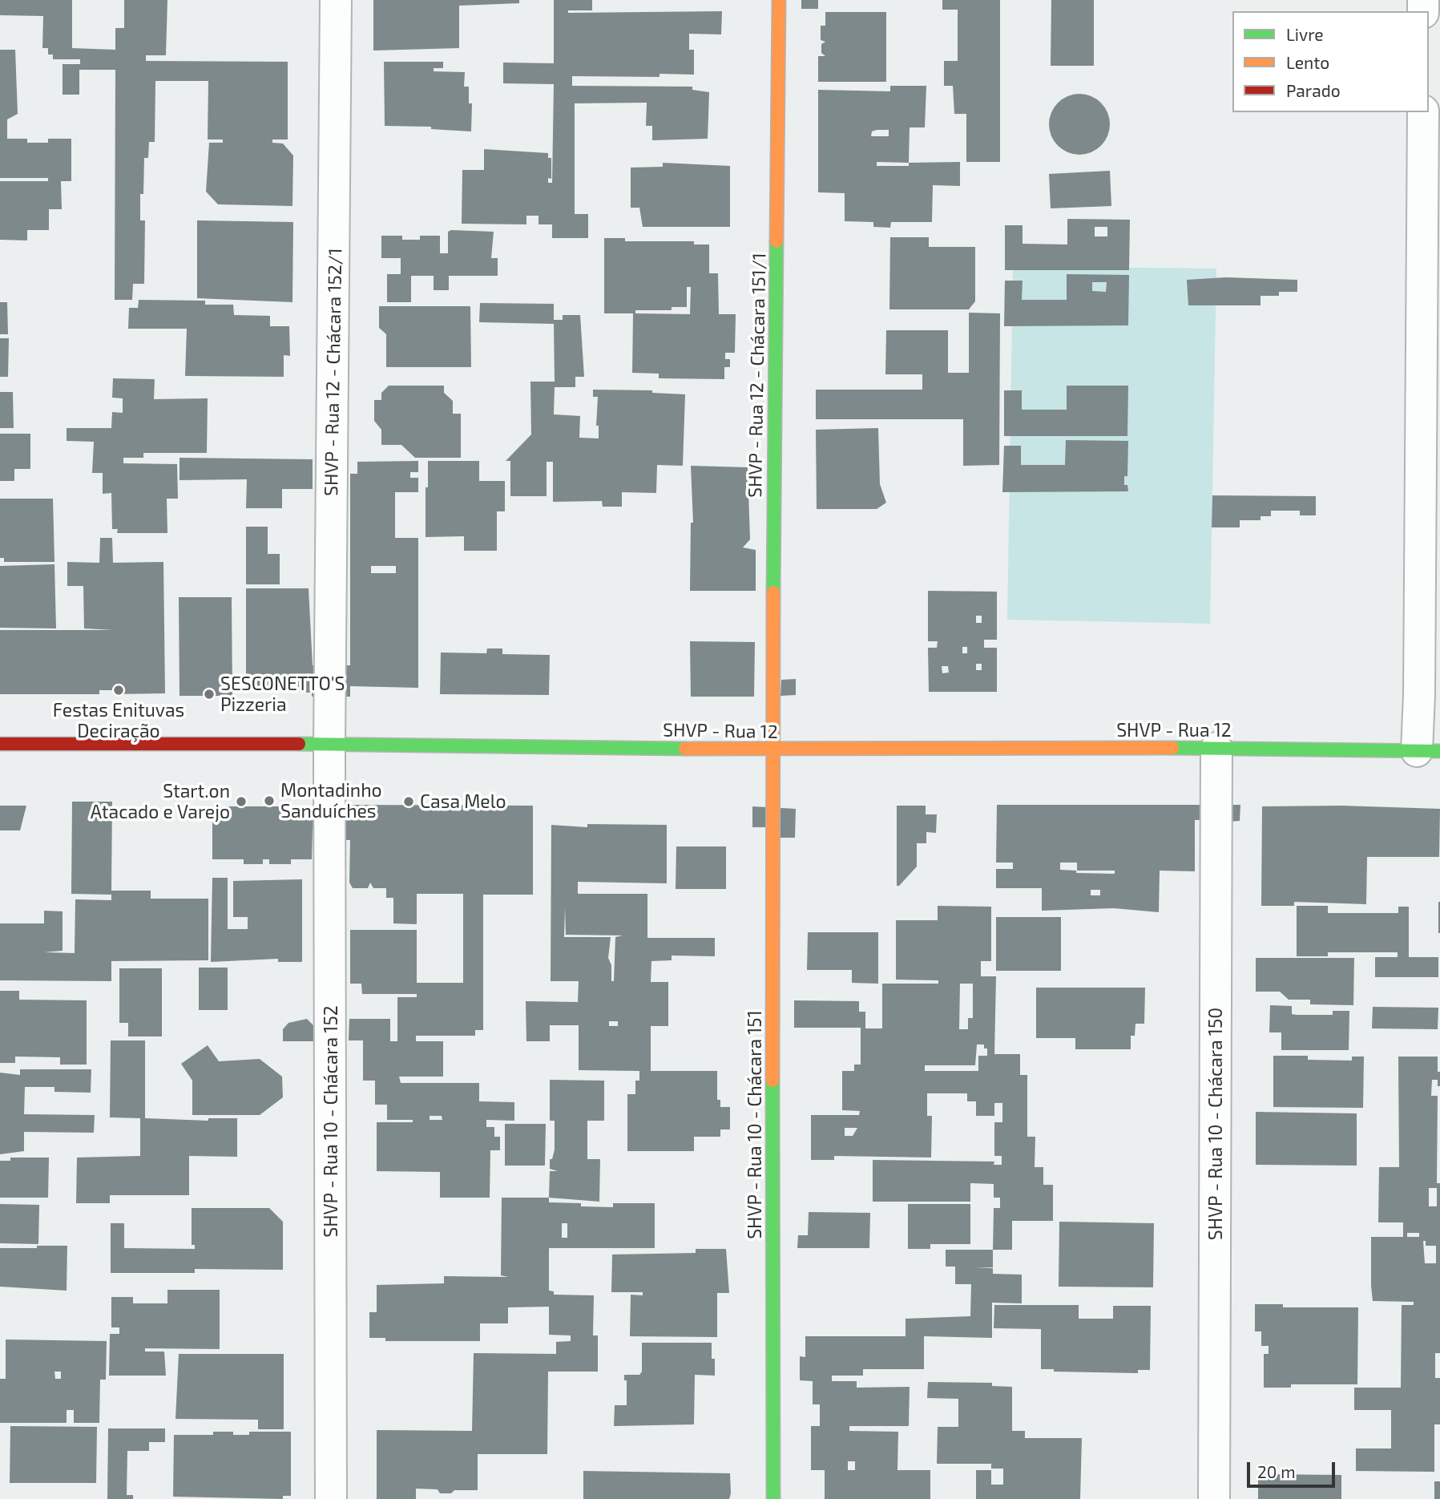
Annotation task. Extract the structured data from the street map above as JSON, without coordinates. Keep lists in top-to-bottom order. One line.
{"streets":{"street":["SHVP - Rua 12 - Chácara 152/1","SHVP - Rua 12 - Chácara 151/1","SHVP - Rua 12","SHVP - Rua 10 - Chácara 152","SHVP - Rua 10 - Chácara 150","SHVP - Rua 10 - Chácara 151"]},"crossings":[["SHVP - Rua 12 - Chácara 152/1","SHVP - Rua 12"],["SHVP - Rua 12 - Chácara 152/1","SHVP - Rua 10 - Chácara 152"],["SHVP - Rua 12 - Chácara 151/1","SHVP - Rua 12"],["SHVP - Rua 12 - Chácara 151/1","SHVP - Rua 10 - Chácara 151"],["SHVP - Rua 12","SHVP - Rua 10 - Chácara 152"],["SHVP - Rua 12","SHVP - Rua 10 - Chácara 150"],["SHVP - Rua 12","SHVP - Rua 10 - Chácara 151"]],"places":["Festas Enituvas Deciração","SESCONETTO'S Pizzeria","Montadinho Sanduíches","Start.on Atacado e Varejo","Casa Melo"],"legend":["Livre","Lento","Parado"],"scale_bar":"20 m"}
